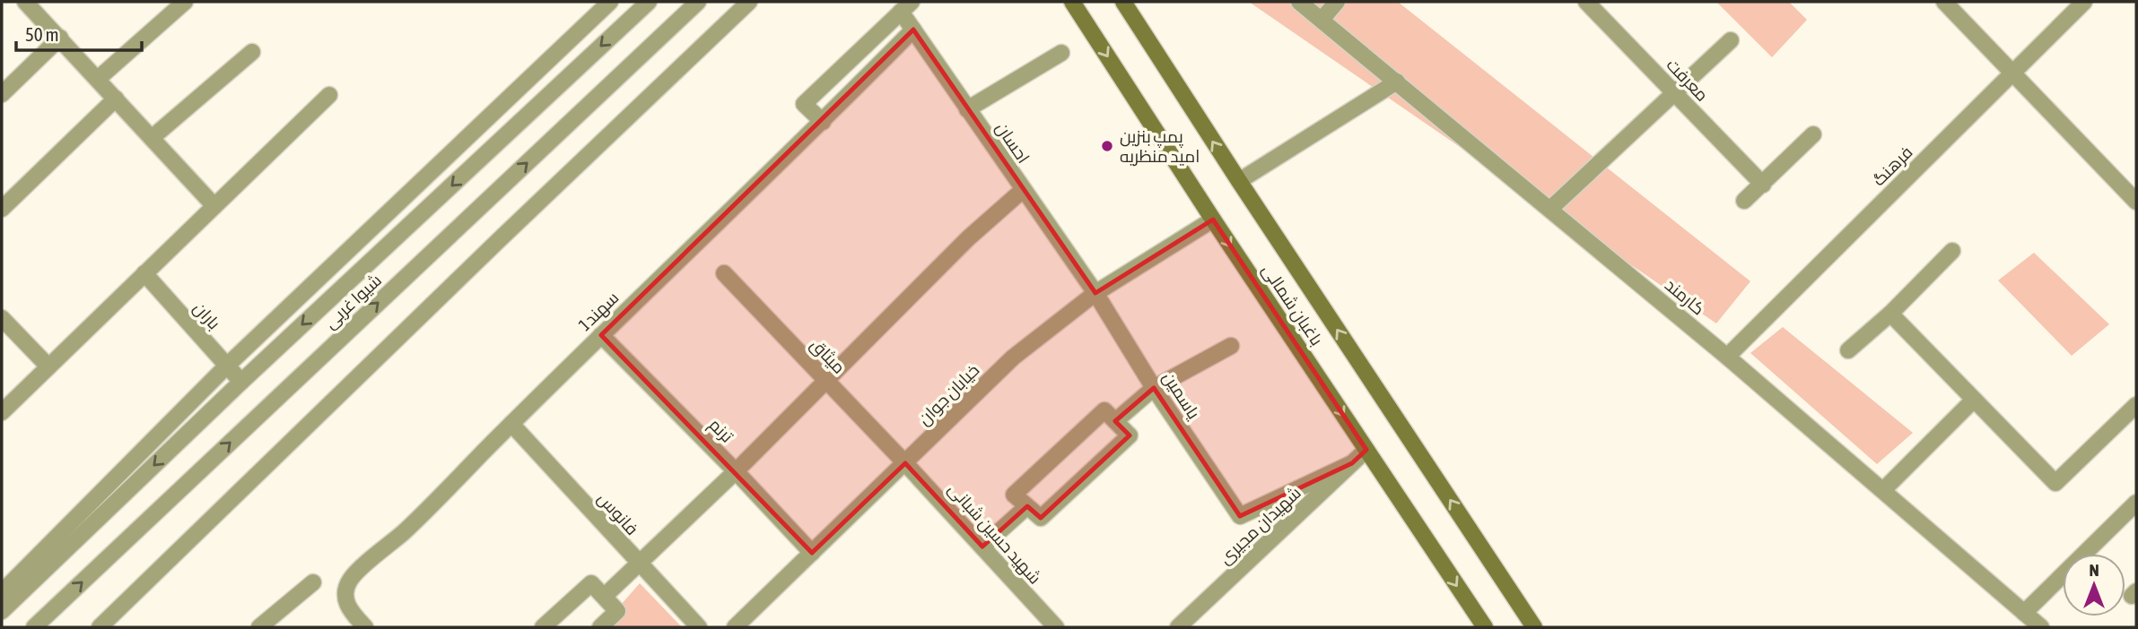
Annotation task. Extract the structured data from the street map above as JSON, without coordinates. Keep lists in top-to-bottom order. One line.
{"streets":{"main road":["باغبان شمالی"],"street":["معرفت","احسان","فرهنگ","کارمند","شیوا غربی","1سهند","باران","میثاق","خیابان جوان","یاسمین","ترنم","فانوس","شهیدان مجیری","شهید حسین شبانی"]},"crossings":[["احسان","1سهند"],["احسان","خیابان جوان"],["احسان","یاسمین"],["فرهنگ","کارمند"],["شیوا غربی","باران"],["باغبان شمالی","خیابان جوان"],["باغبان شمالی","شهیدان مجیری"],["1سهند","ترنم"],["1سهند","فانوس"],["میثاق","خیابان جوان"],["میثاق","شهید حسین شبانی"],["خیابان جوان","یاسمین"],["خیابان جوان","ترنم"],["خیابان جوان","شهید حسین شبانی"],["یاسمین","شهیدان مجیری"]],"places":["پمپ بنزین امید منظریه"],"scale_bar":"50 m","north":"top"}
